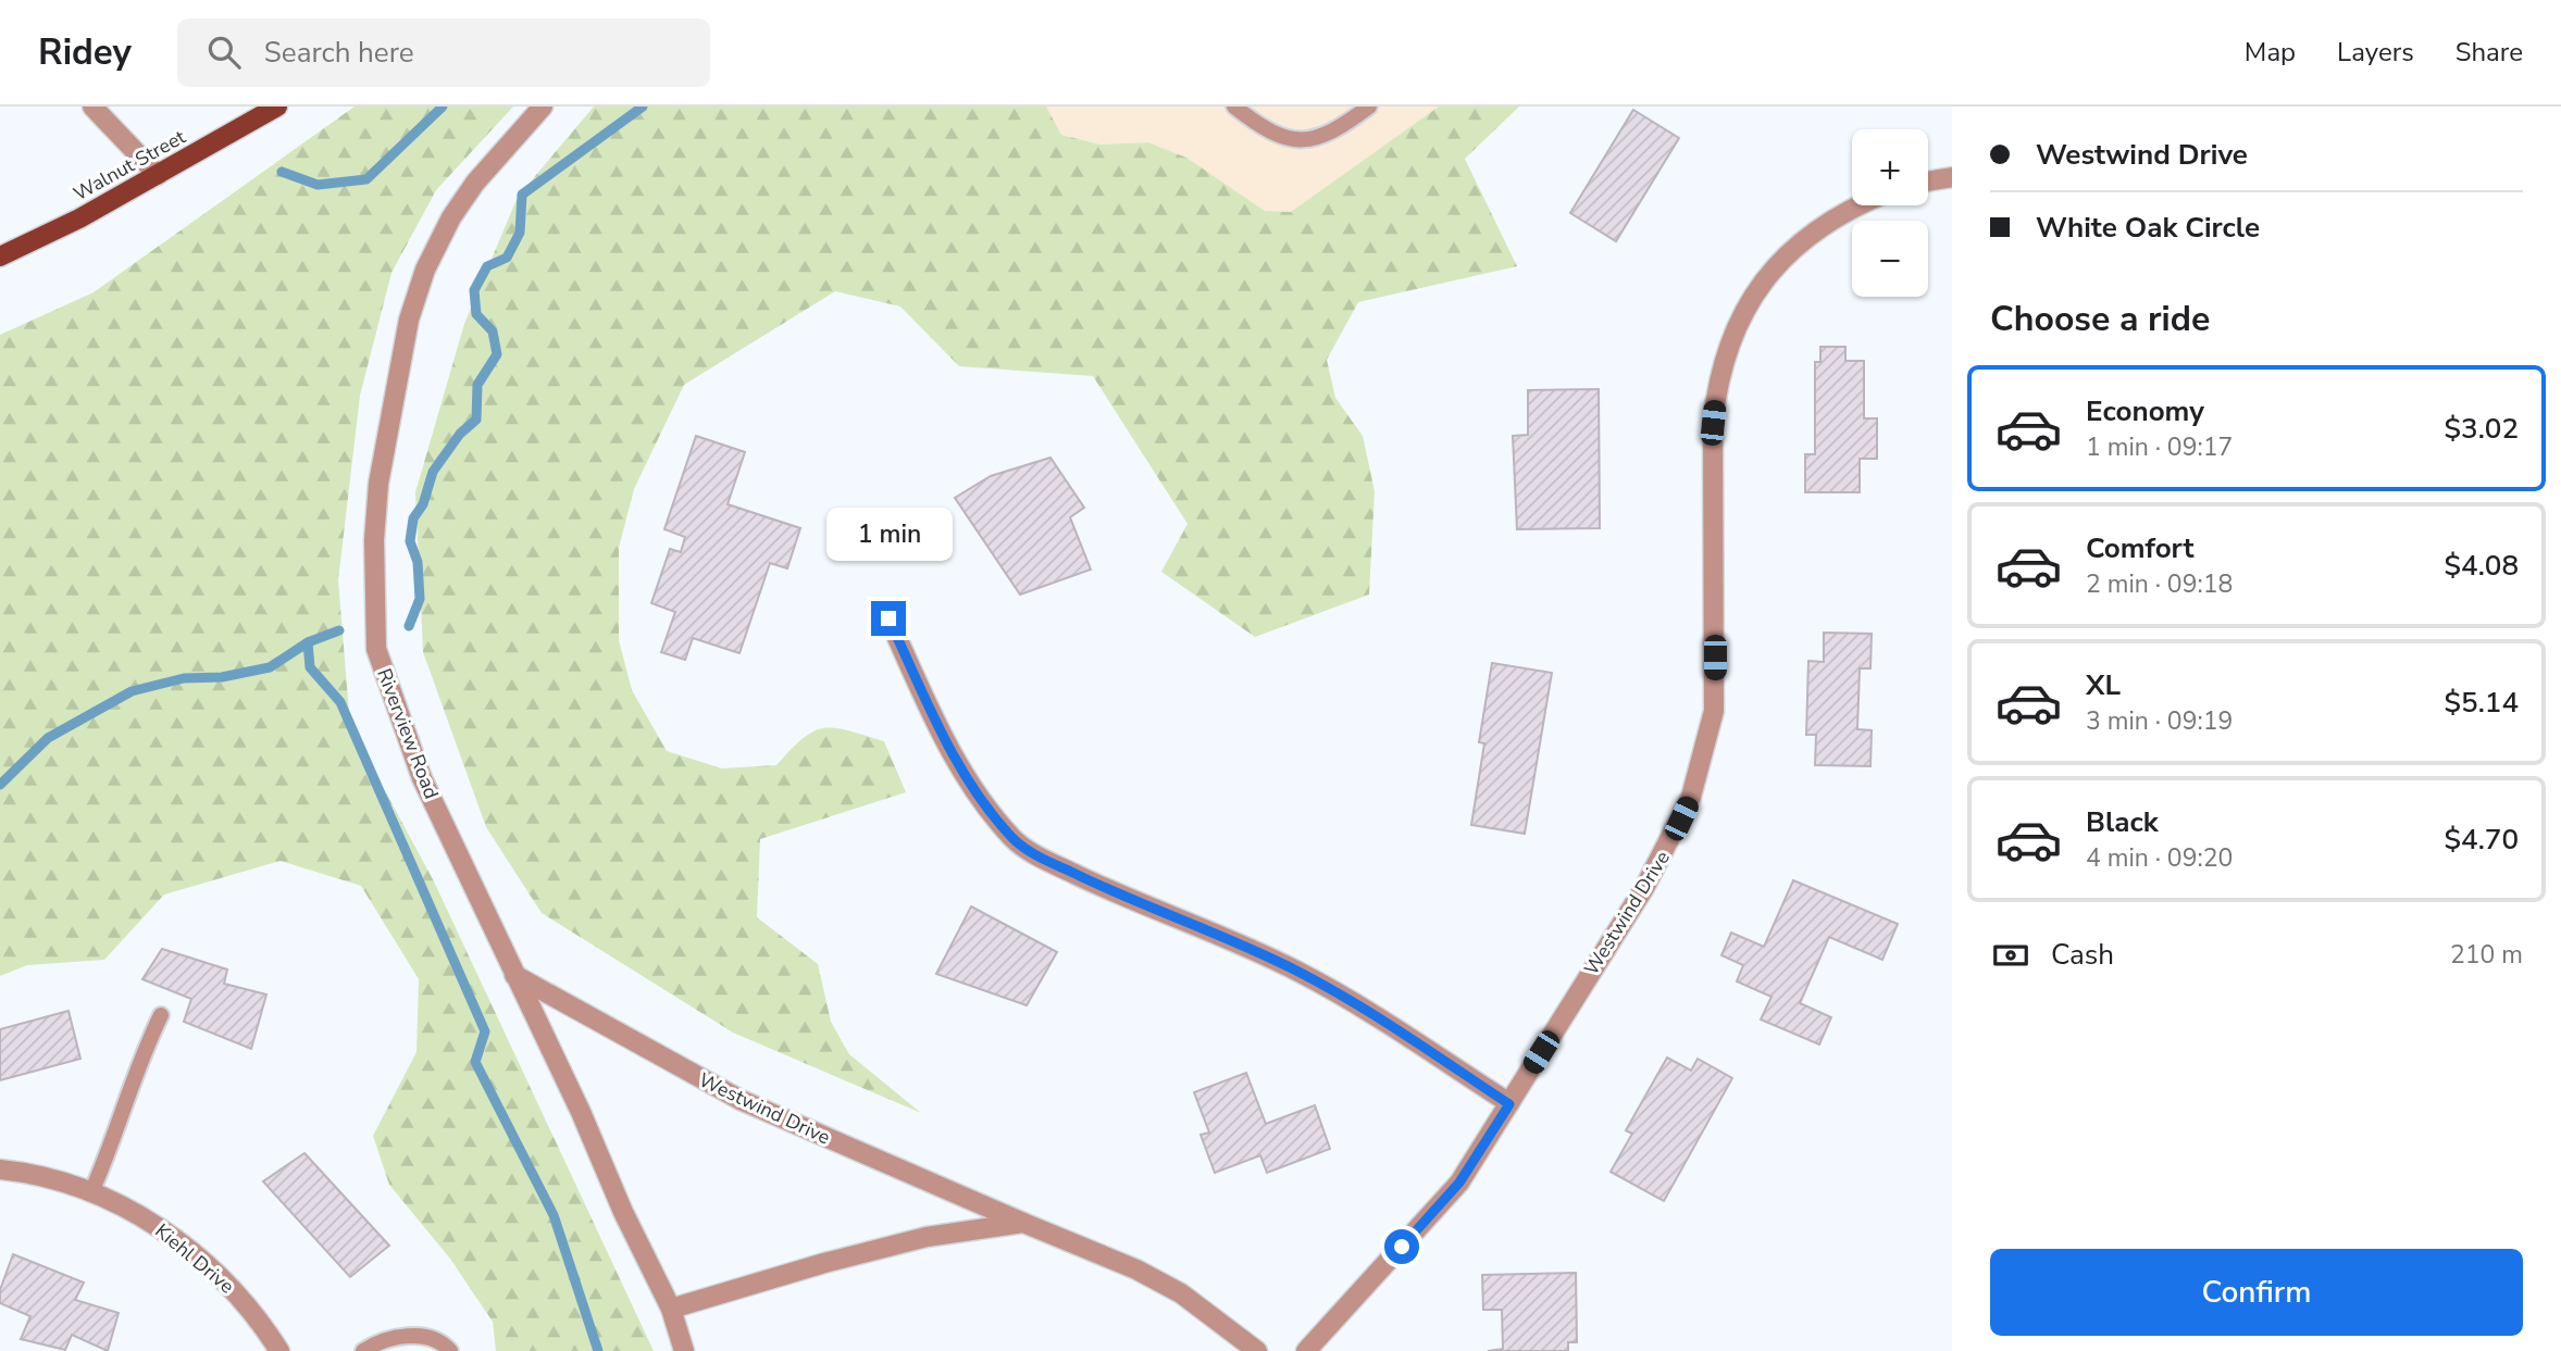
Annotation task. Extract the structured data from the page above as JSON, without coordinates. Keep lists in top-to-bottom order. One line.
{"streets":{"main road":["Walnut Street"],"street":["Riverview Road","Westwind Drive","Kiehl Drive"]},"crossings":[["Riverview Road","Westwind Drive"]],"page":{"header":"Ridey","search":"Search here","nav":["Map","Layers","Share"],"banner":["Westwind Drive","White Oak Circle"],"map_buttons":["+","−"],"heading":"Choose a ride","list":[{"name":"Economy","note":"1 min · 09:17","value":"$3.02"},{"name":"Comfort","note":"2 min · 09:18","value":"$4.08"},{"name":"XL","note":"3 min · 09:19","value":"$5.14"},{"name":"Black","note":"4 min · 09:20","value":"$4.70"}],"bubble":"1 min","pay":["Cash","210 m"],"buttons":"Confirm"}}
